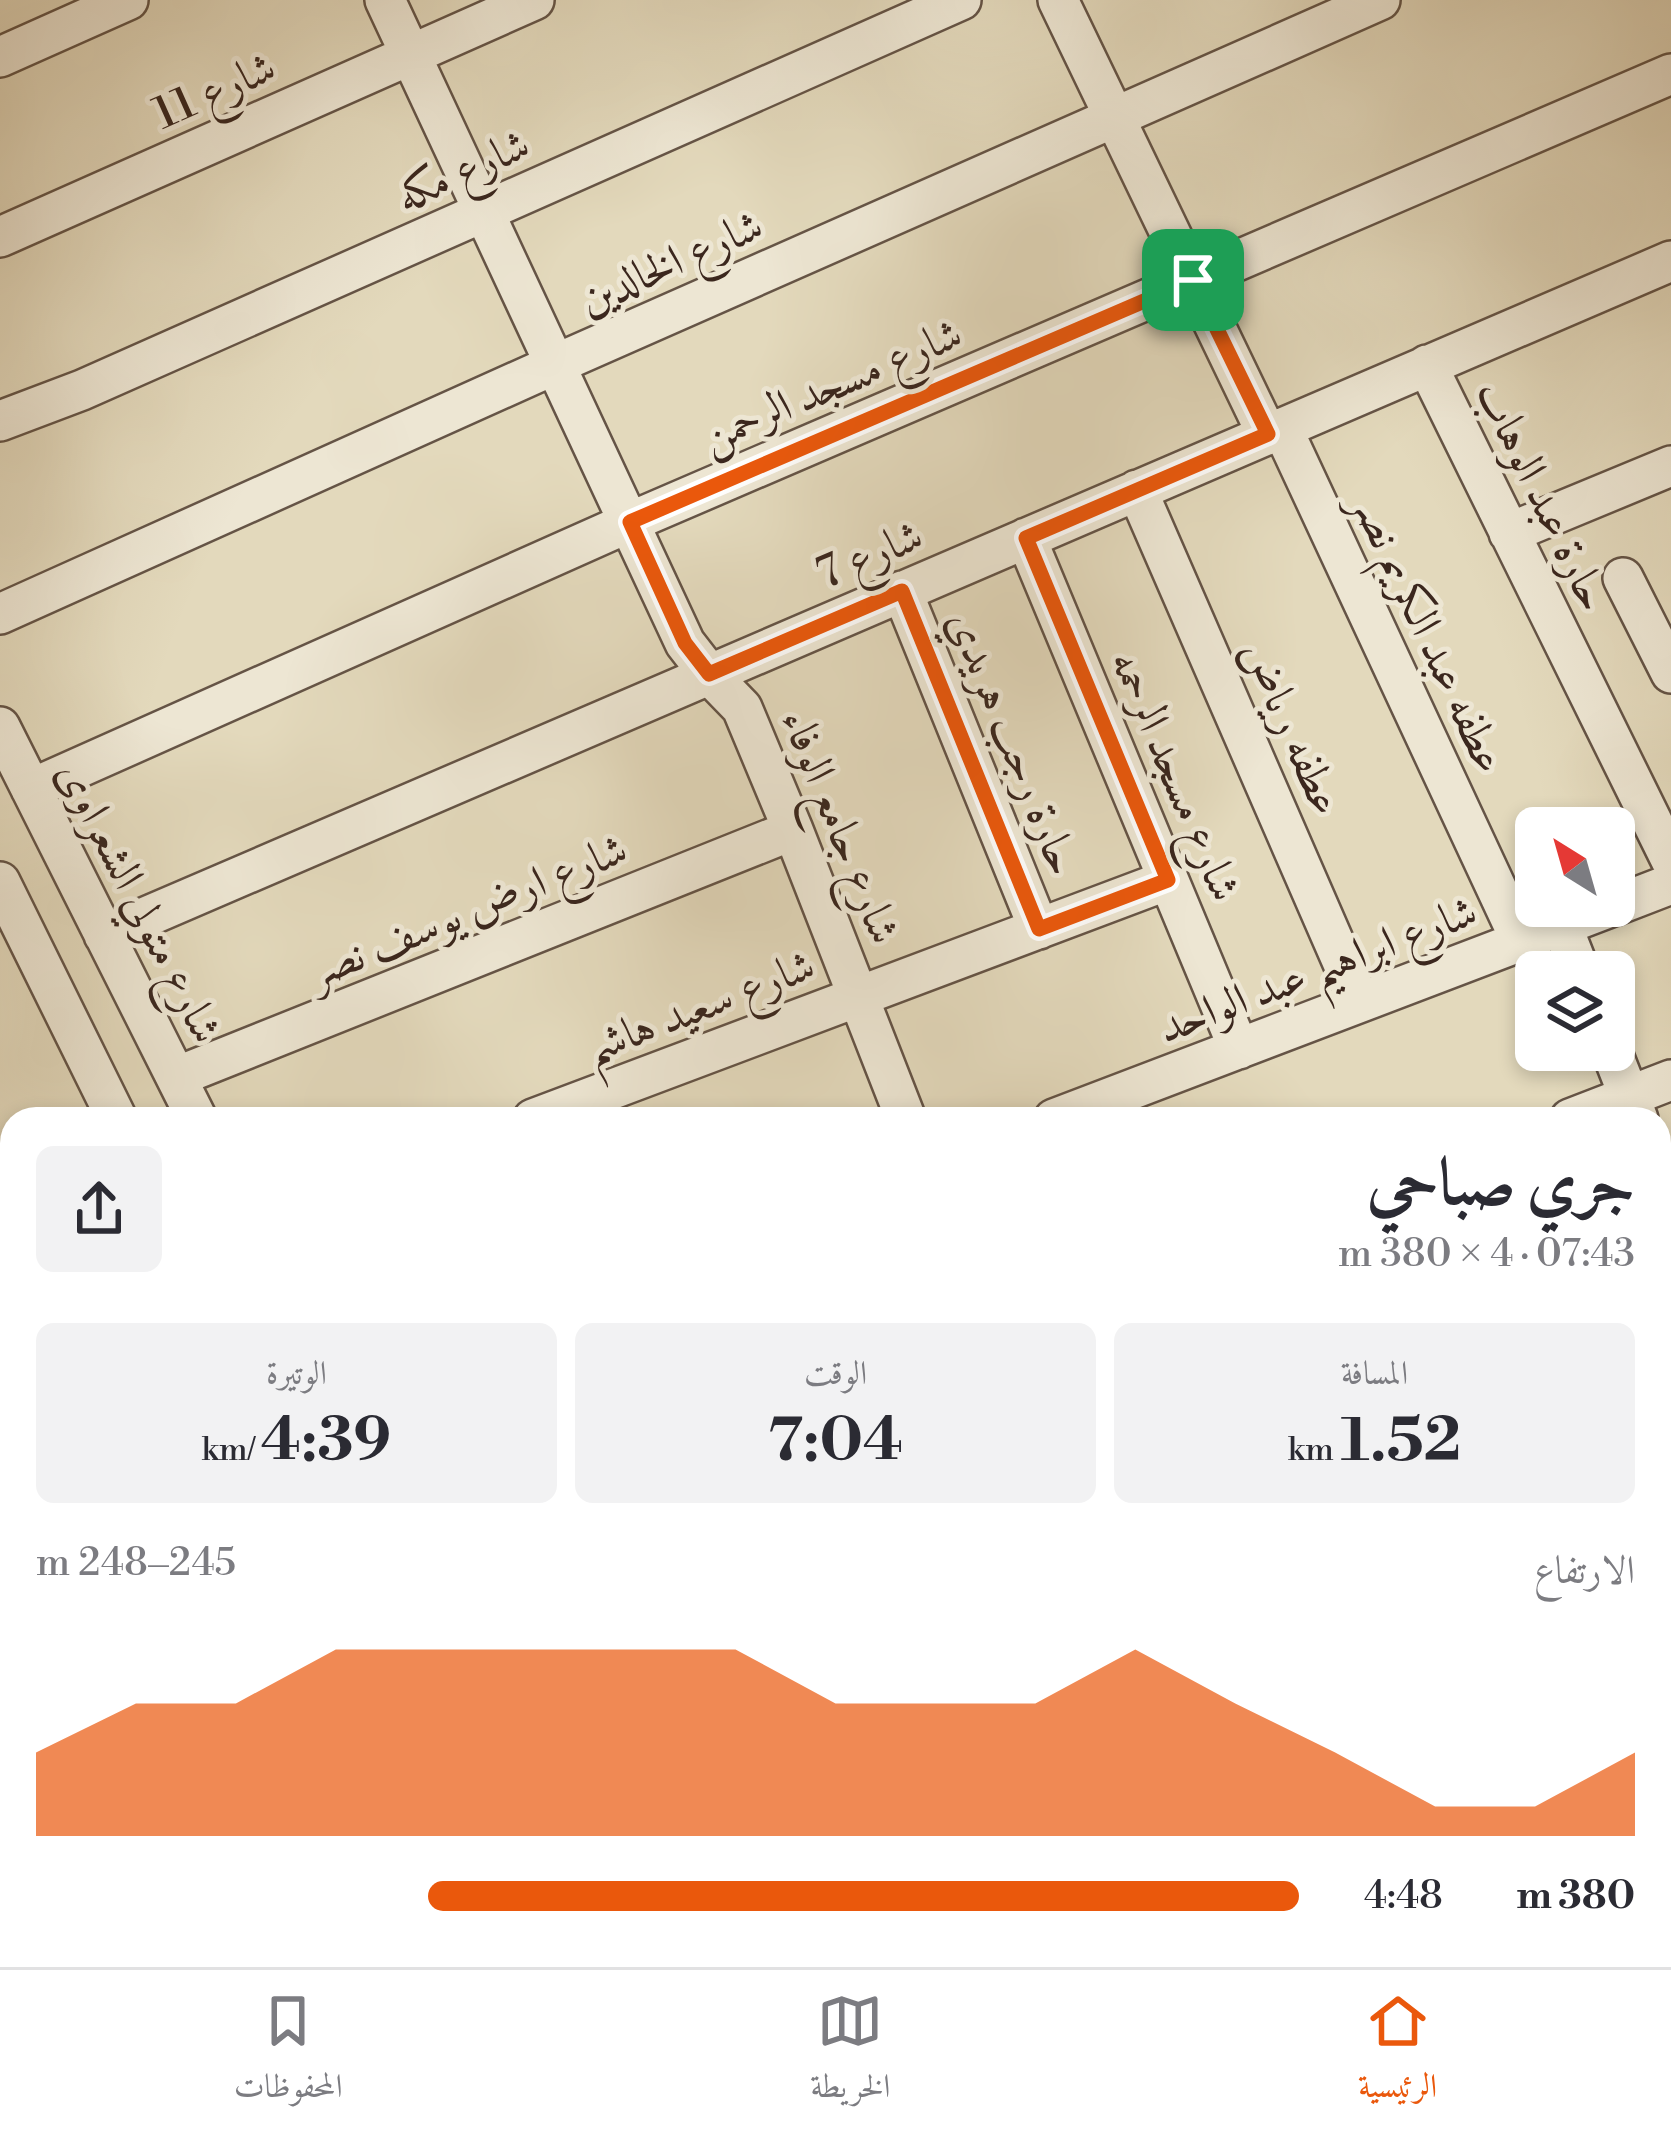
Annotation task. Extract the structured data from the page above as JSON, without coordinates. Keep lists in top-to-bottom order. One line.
{"streets":{"street":["شارع 11","شارع مكه","شارع الخالدين","شارع مسجد الرحمن","حارة عبد الوهاب","شارع 7","عطفه عبد الكريم نصر","عطفه رياض","حارة رجب هريدي","شارع مسجد الرحمه","شارع جامع الوفاء","شارع متولي الشعراوى","شارع ارض يوسف نصر","شارع ابراهيم عبد الواحد","شارع سعيد هاشم"]},"crossings":[["شارع 11","شارع جامع الوفاء"],["شارع مكه","شارع جامع الوفاء"],["شارع الخالدين","عطفه عبد الكريم نصر"],["شارع الخالدين","شارع جامع الوفاء"],["شارع مسجد الرحمن","عطفه عبد الكريم نصر"],["شارع مسجد الرحمن","شارع جامع الوفاء"],["شارع مسجد الرحمن","شارع متولي الشعراوى"],["حارة عبد الوهاب","شارع 7"],["شارع 7","عطفه عبد الكريم نصر"],["شارع 7","عطفه رياض"],["شارع 7","حارة رجب هريدي"],["شارع 7","شارع مسجد الرحمه"],["شارع 7","شارع جامع الوفاء"],["شارع 7","شارع متولي الشعراوى"],["عطفه عبد الكريم نصر","شارع ابراهيم عبد الواحد"],["عطفه رياض","شارع ابراهيم عبد الواحد"],["حارة رجب هريدي","شارع سعيد هاشم"],["شارع مسجد الرحمه","شارع ابراهيم عبد الواحد"],["شارع مسجد الرحمه","شارع سعيد هاشم"],["شارع جامع الوفاء","شارع ارض يوسف نصر"],["شارع جامع الوفاء","شارع سعيد هاشم"],["شارع متولي الشعراوى","شارع ارض يوسف نصر"]],"north":"top left","page":{"heading":["جري صباحي","07:43 · 4 × 380 m"],"stats":[["المسافة","1.52 km"],["الوقت","7:04"],["الوتيرة","4:39 /km"]],"chart":["الارتفاع","245–248 m"],"list":[{"name":"380 m","note":"4:48"}],"tabs":["الرئيسية","الخريطة","المحفوظات"]}}
